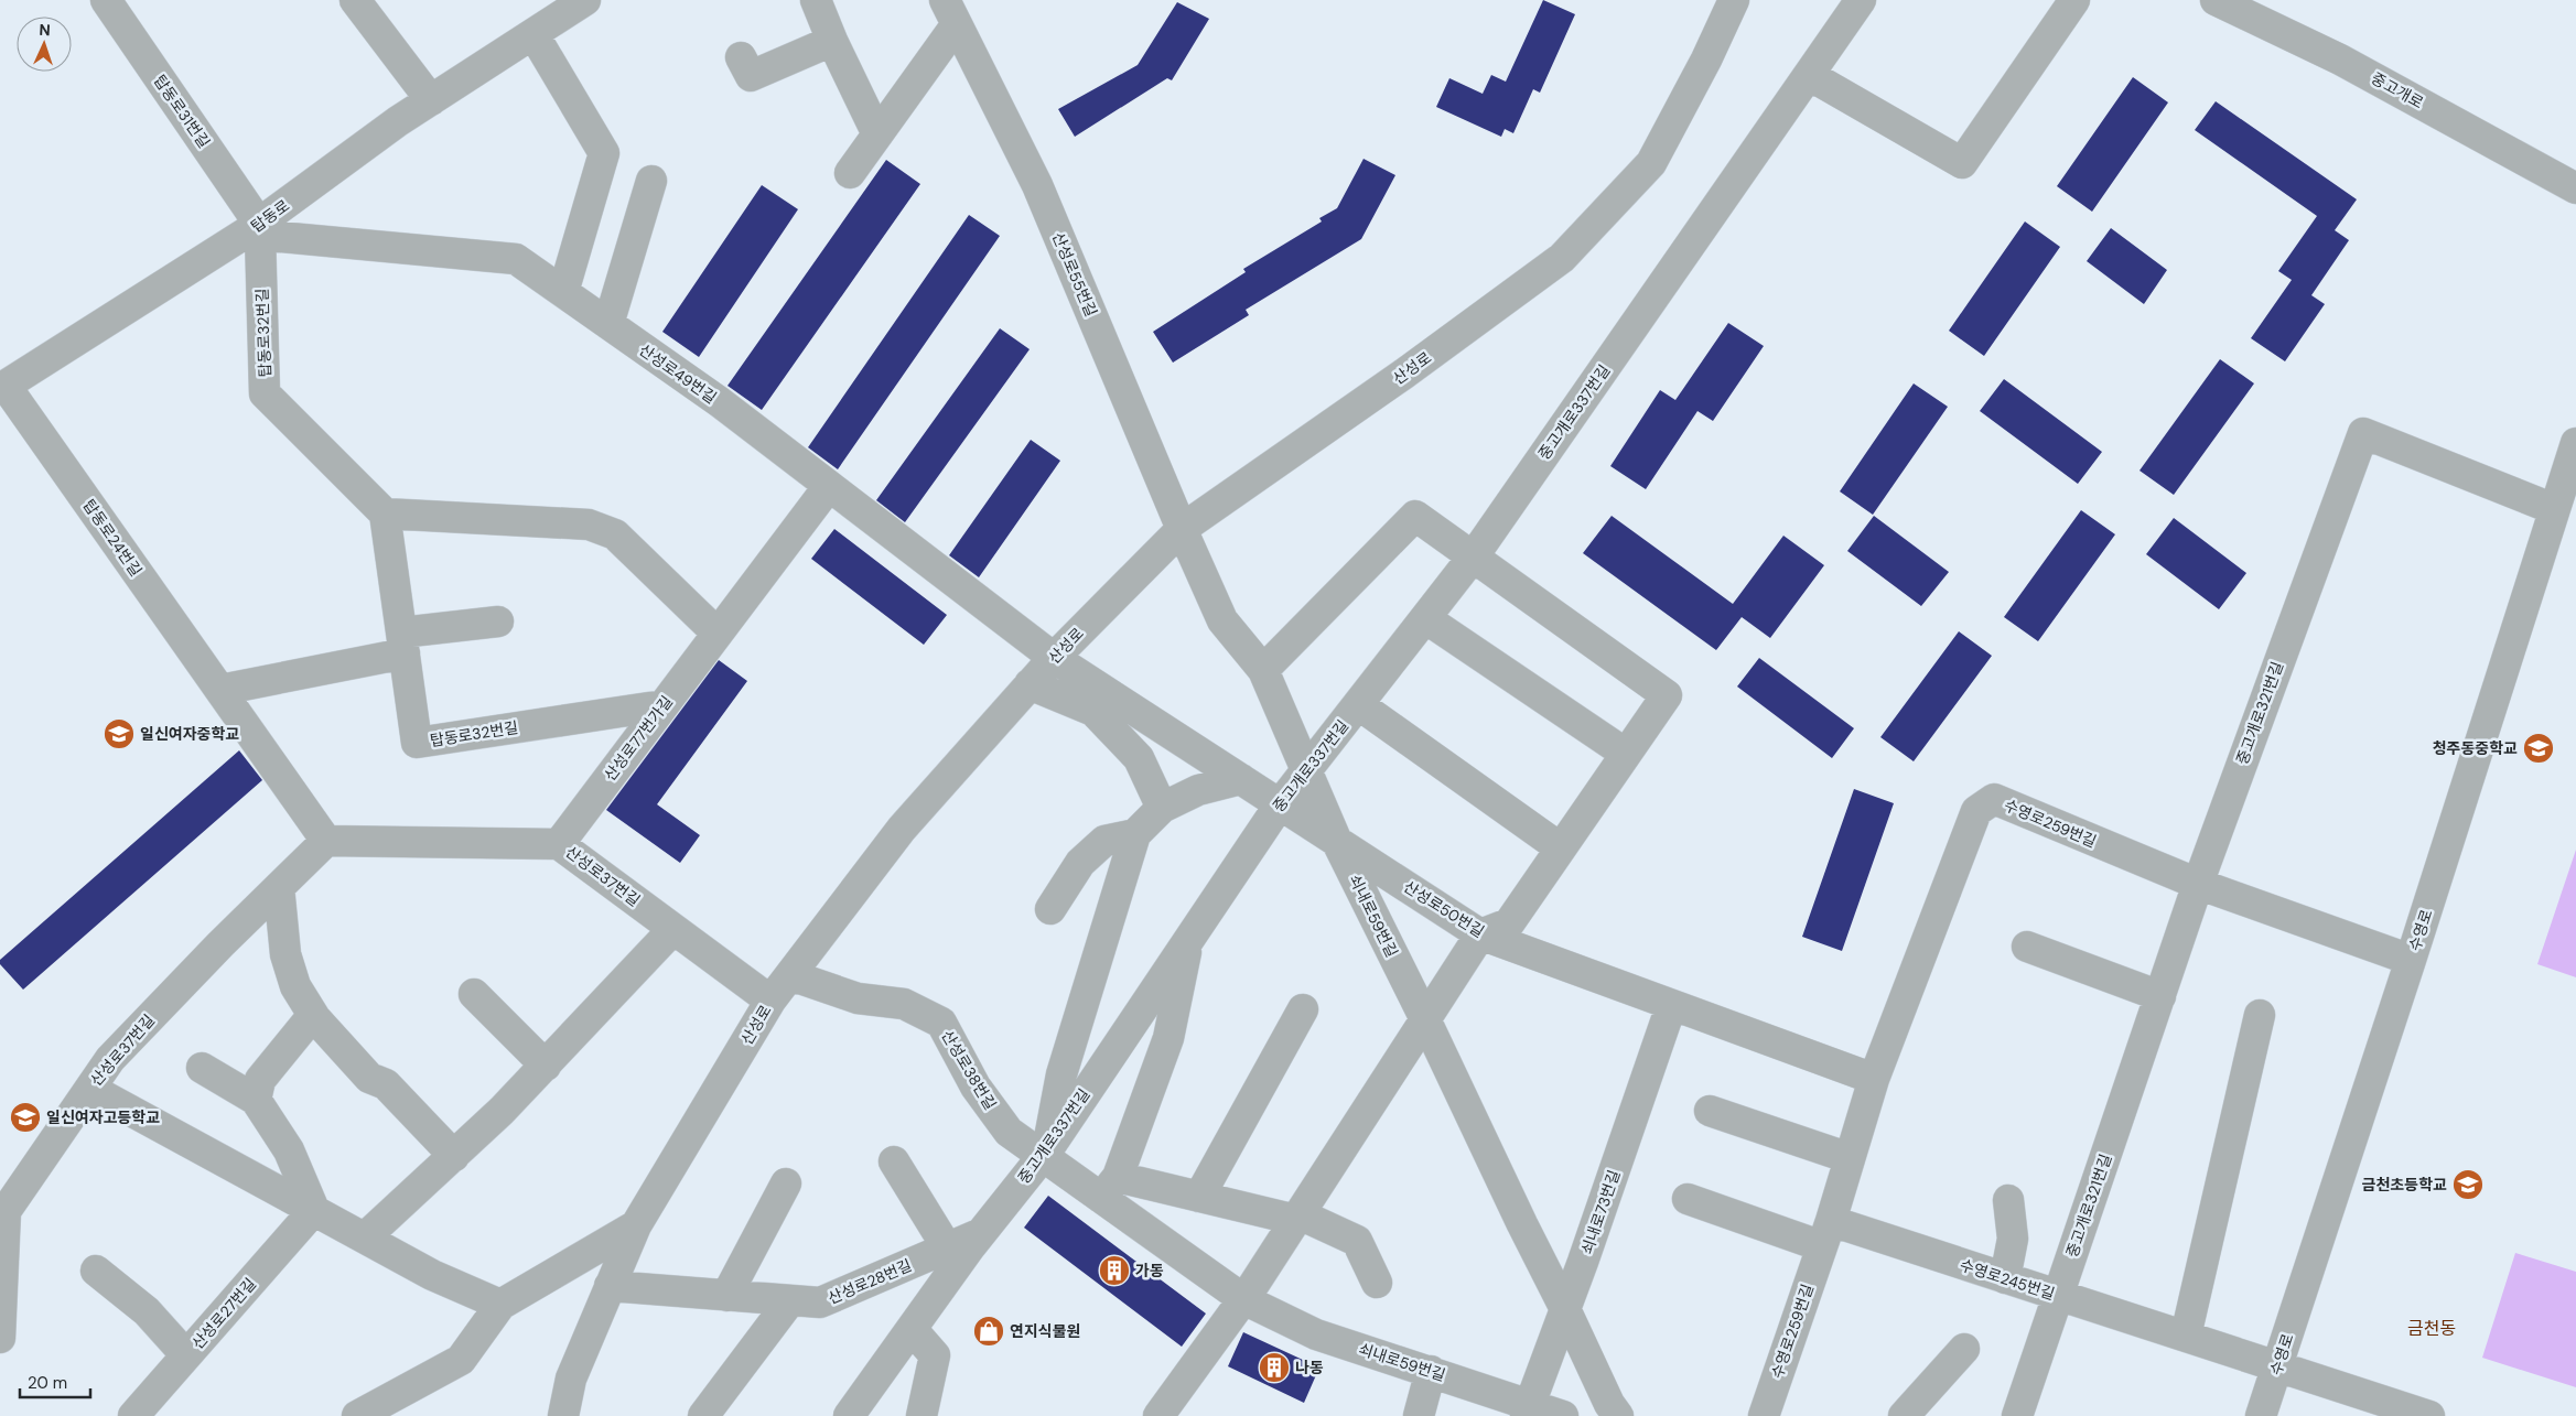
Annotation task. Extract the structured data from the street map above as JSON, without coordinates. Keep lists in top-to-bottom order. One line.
{"streets":{"street":["중고개로","탑동로31번길","탑동로","산성로55번길","탑동로32번길","산성로","산성로49번길","중고개로337번길","탑동로24번길","중고개로321번길","산성로77번가길","수영로259번길","산성로37번길","산성로50번길","쇠내로59번길","수영로","산성로38번길","쇠내로73번길","수영로245번길","산성로28번길","산성로27번길"]},"crossings":[["탑동로31번길","탑동로"],["탑동로31번길","탑동로32번길"],["탑동로31번길","산성로49번길"],["탑동로","탑동로32번길"],["탑동로","산성로49번길"],["탑동로","탑동로24번길"],["산성로55번길","산성로"],["산성로55번길","쇠내로59번길"],["탑동로32번길","산성로49번길"],["탑동로32번길","산성로77번가길"],["산성로","산성로49번길"],["산성로","산성로37번길"],["산성로","산성로50번길"],["산성로","산성로38번길"],["산성로","산성로28번길"],["산성로49번길","산성로77번가길"],["산성로49번길","산성로50번길"],["중고개로337번길","산성로50번길"],["중고개로337번길","쇠내로59번길"],["중고개로337번길","산성로38번길"],["중고개로337번길","산성로28번길"],["탑동로24번길","산성로37번길"],["중고개로321번길","수영로259번길"],["중고개로321번길","수영로"],["중고개로321번길","수영로245번길"],["산성로77번가길","산성로37번길"],["수영로259번길","산성로50번길"],["수영로259번길","수영로"],["수영로259번길","수영로245번길"],["산성로50번길","쇠내로59번길"],["산성로50번길","쇠내로73번길"],["쇠내로59번길","산성로38번길"],["쇠내로59번길","쇠내로73번길"],["수영로","수영로245번길"]],"districts":["금천동"],"places":{"school or university":["일신여자중학교","청주동중학교","일신여자고등학교","금천초등학교"],"building":["가동","나동"],"shop":["연지식물원"]},"scale_bar":"20 m","north":"top"}
